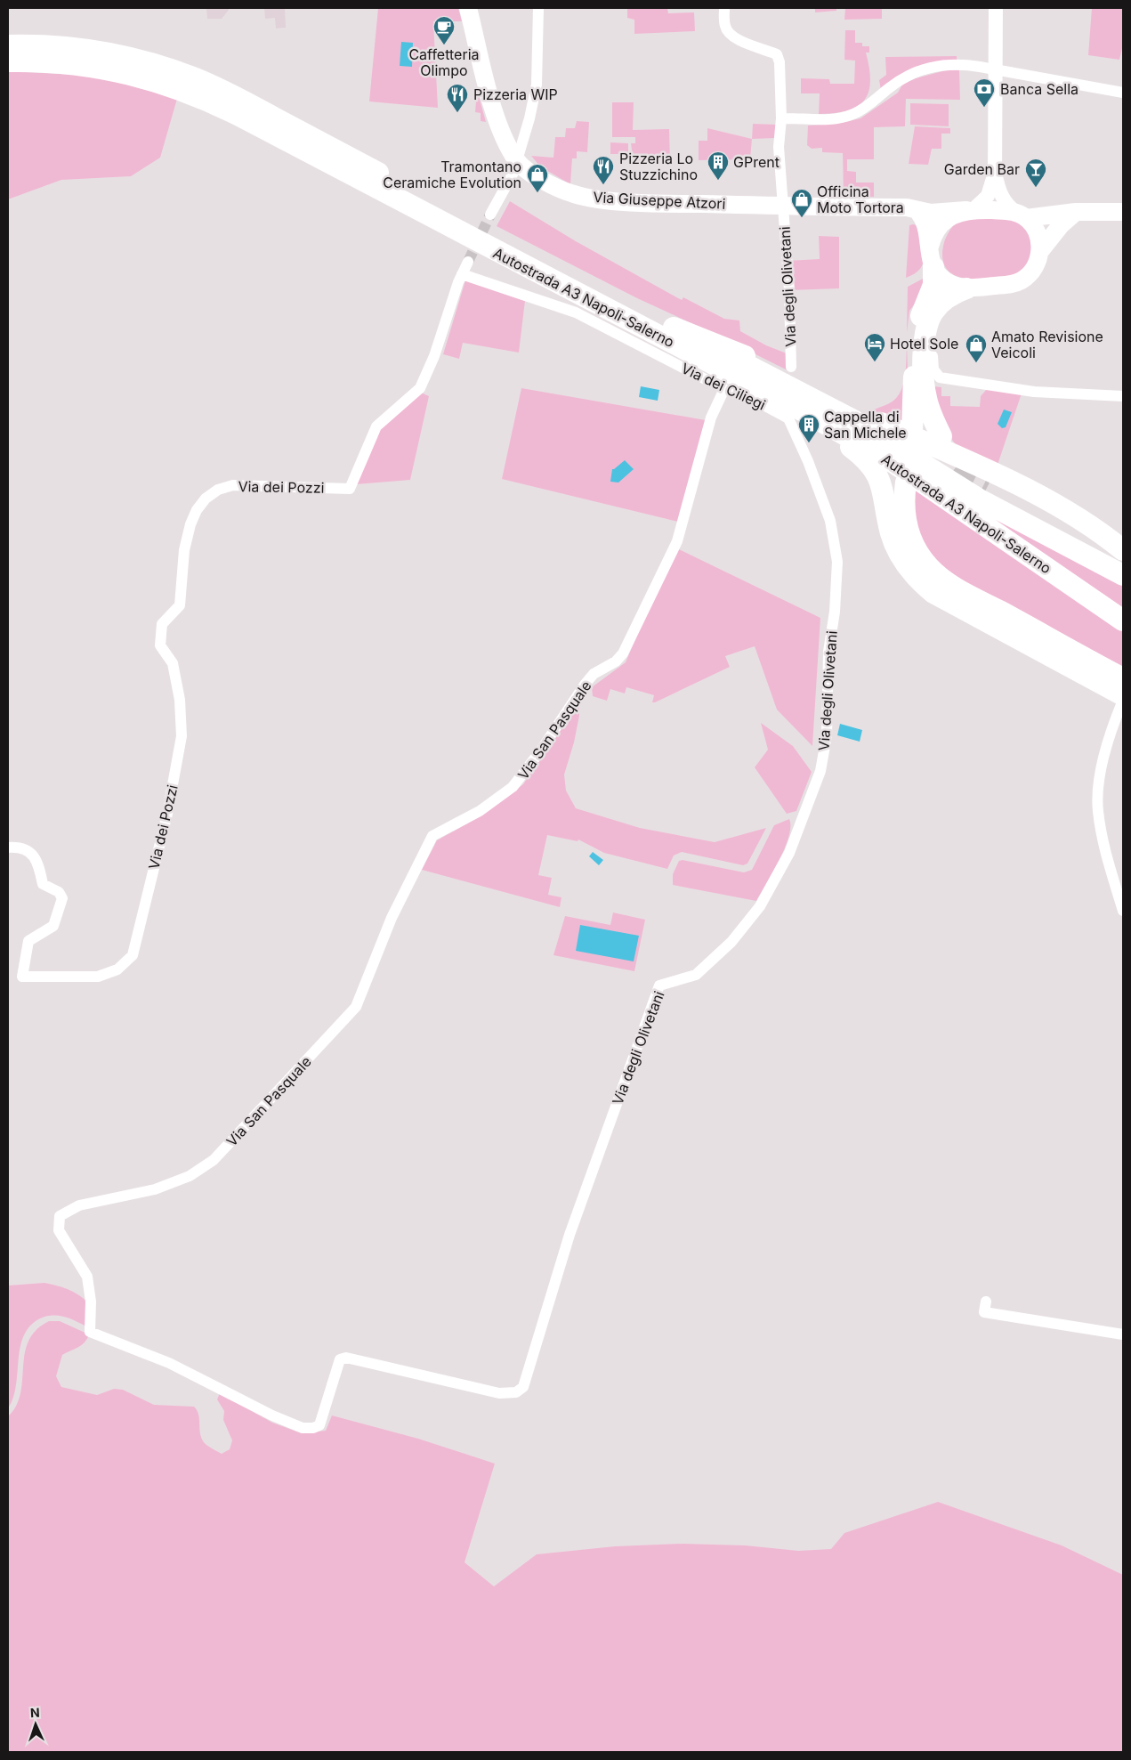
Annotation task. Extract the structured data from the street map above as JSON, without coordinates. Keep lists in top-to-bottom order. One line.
{"streets":{"highway":["Autostrada A3 Napoli-Salerno"],"main road":["Via Giuseppe Atzori"],"street":["Via degli Olivetani","Via dei Ciliegi","Via dei Pozzi","Via San Pasquale"]},"crossings":[["Via Giuseppe Atzori","Via degli Olivetani"],["Via degli Olivetani","Autostrada A3 Napoli-Salerno"],["Via degli Olivetani","Via dei Ciliegi"],["Via degli Olivetani","Via San Pasquale"],["Autostrada A3 Napoli-Salerno","Via dei Ciliegi"],["Via dei Ciliegi","Via dei Pozzi"],["Via dei Ciliegi","Via San Pasquale"]],"places":{"cafe":["Caffetteria Olimpo"],"bank":["Banca Sella"],"restaurant":["Pizzeria WIP","Pizzeria Lo Stuzzichino"],"building":["GPrent","Cappella di San Michele"],"bar":["Garden Bar"],"shop":["Tramontano Ceramiche Evolution","Officina Moto Tortora","Amato Revisione Veicoli"],"hotel":["Hotel Sole"]},"north":"top"}
